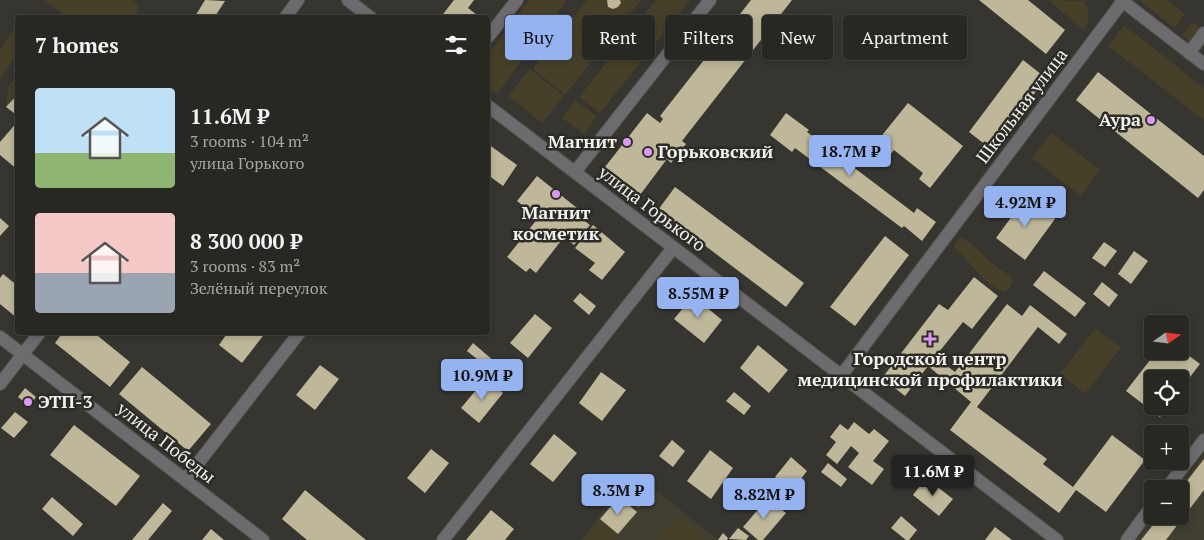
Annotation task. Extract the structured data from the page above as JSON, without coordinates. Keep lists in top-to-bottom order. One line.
{"streets":{"street":["Школьная улица","улица Горького","улица Победы"]},"crossings":[["Школьная улица","улица Горького"]],"places":{"other":["Аура","Магнит","Горьковский","Магнит косметик","ЭТП-3"],"health":["Городской центр медицинской профилактики"]},"north":"right","page":{"chip":["Buy","Rent","Filters","New","Apartment"],"heading":"7 homes","list":[{"name":"11.6M ₽","note":"3 rooms · 104 m² · улица Горького"},{"name":"8 300 000 ₽","note":"3 rooms · 83 m² · Зелёный переулок"}],"price":["18.7M ₽","4.92M ₽","8.55M ₽","10.9M ₽","11.6M ₽","8.3M ₽","8.82M ₽"],"map_buttons":["+","−"]}}
